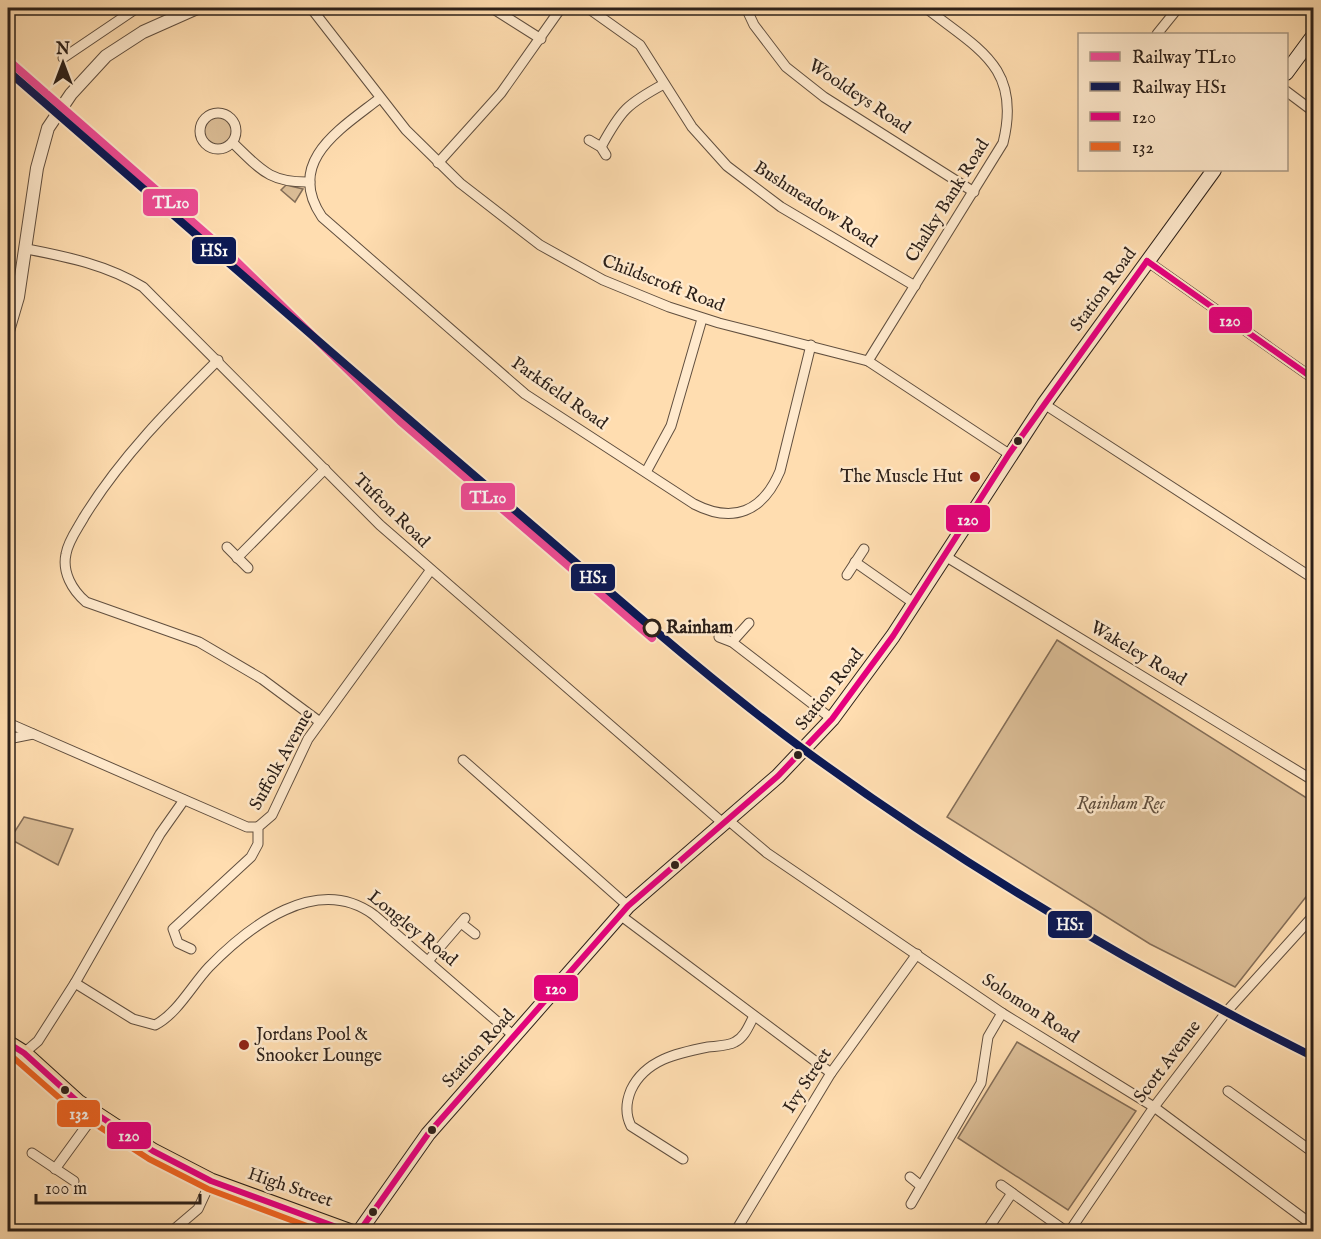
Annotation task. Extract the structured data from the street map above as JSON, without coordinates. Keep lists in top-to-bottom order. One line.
{"streets":{"main road":["Station Road","High Street"],"street":["Wooldeys Road","Chalky Bank Road","Bushmeadow Road","Childscroft Road","Parkfield Road","Tufton Road","Wakeley Road","Suffolk Avenue","Longley Road","Solomon Road","Scott Avenue","Ivy Street"]},"crossings":[["Wooldeys Road","Chalky Bank Road"],["Chalky Bank Road","Bushmeadow Road"],["Chalky Bank Road","Childscroft Road"],["Childscroft Road","Station Road"],["Childscroft Road","Parkfield Road"],["Station Road","Tufton Road"],["Station Road","Wakeley Road"],["Station Road","Longley Road"],["Station Road","Solomon Road"],["Tufton Road","Suffolk Avenue"],["Tufton Road","Solomon Road"],["Solomon Road","Scott Avenue"],["Solomon Road","Ivy Street"]],"parks":["Rainham Rec"],"places":["The Muscle Hut","Rainham","Jordans Pool & Snooker Lounge"],"lines":["rail line TL10","rail line HS1","transit line 120","transit line 132"],"legend":["Railway TL10","Railway HS1","120","132"],"scale_bar":"100 m","north":"top"}
